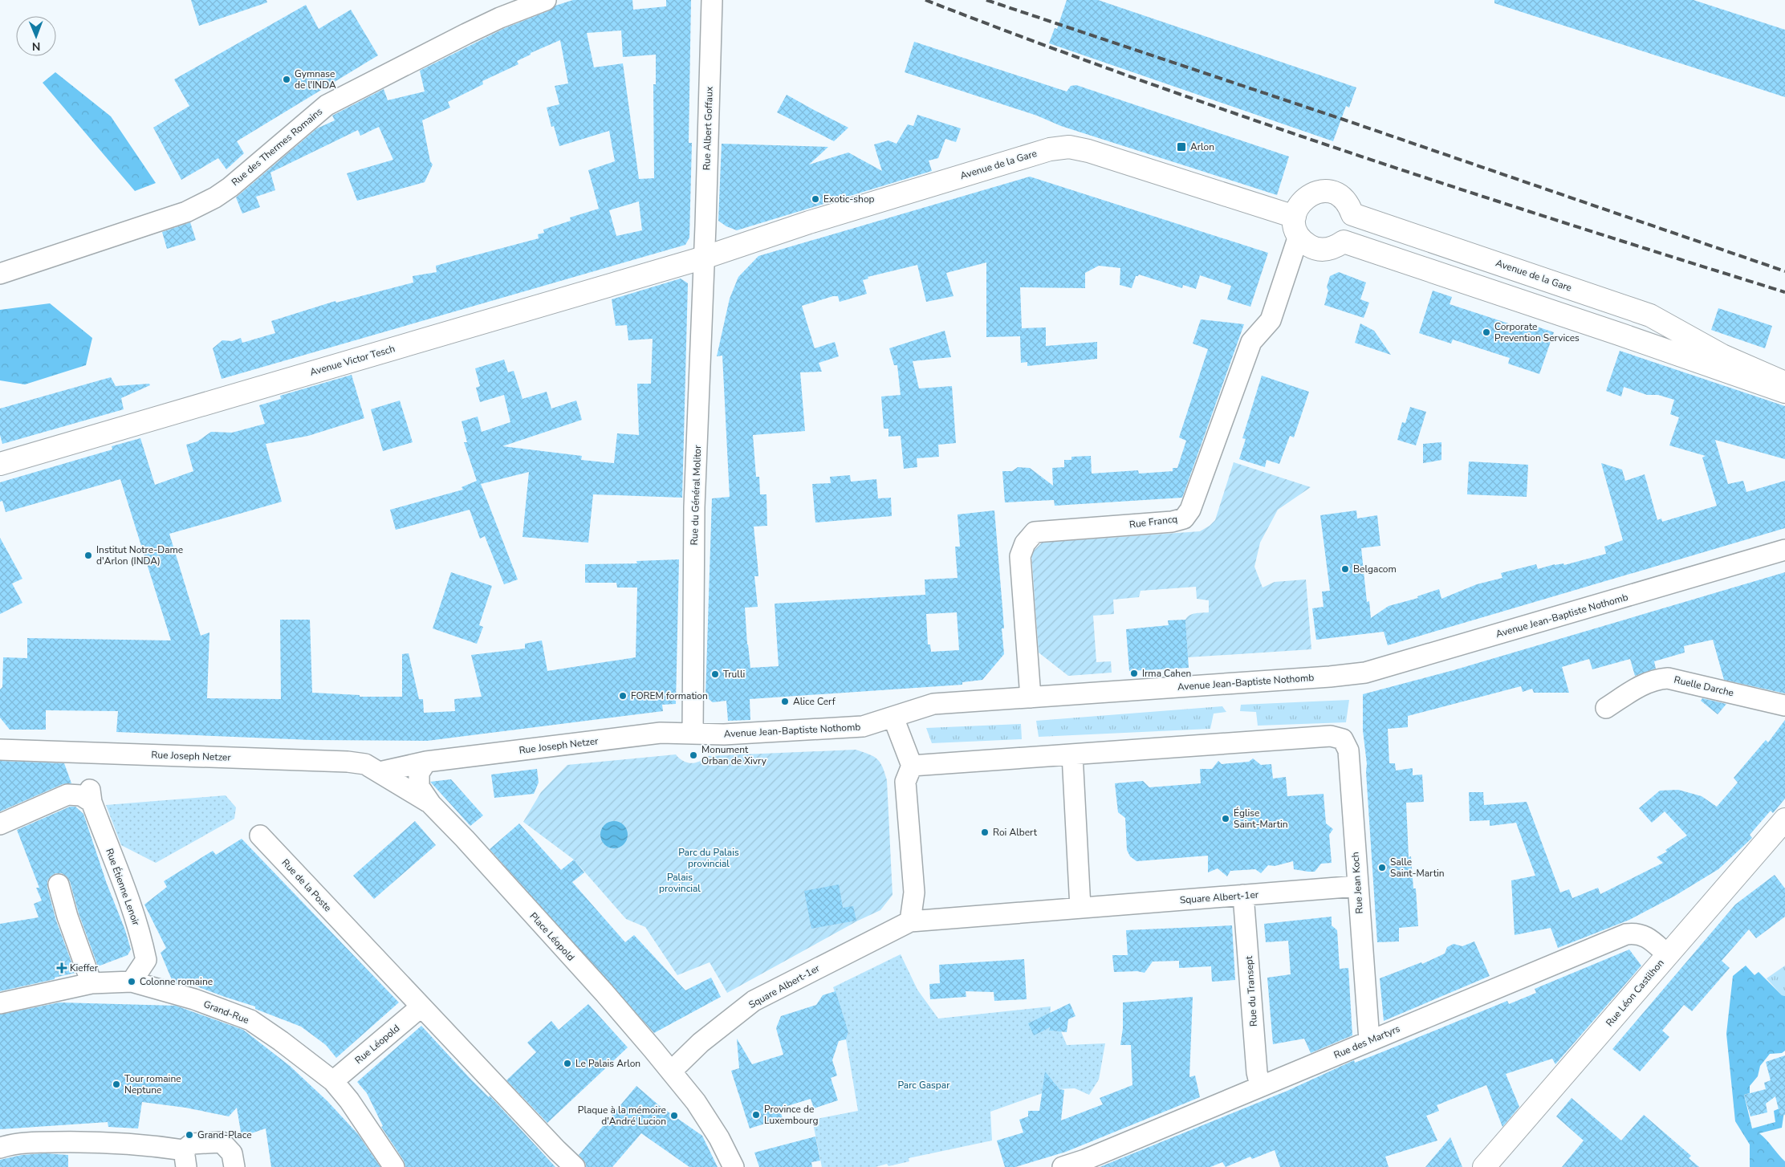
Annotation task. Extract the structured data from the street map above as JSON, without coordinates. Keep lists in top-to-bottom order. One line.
{"streets":{"main road":["Avenue de la Gare","Avenue Victor Tesch","Rue Léon Castilhon"],"street":["Rue Albert Goffaux","Rue des Thermes Romains","Rue du Général Molitor","Rue Francq","Avenue Jean-Baptiste Nothomb","Ruelle Darche","Rue Joseph Netzer","Rue Jean Koch","Rue de la Poste","Rue Étienne Lenoir","Square Albert-1er","Place Léopold","Rue du Transept","Grand-Rue","Rue des Martyrs","Rue Léopold"]},"crossings":[["Rue Albert Goffaux","Avenue de la Gare"],["Rue Albert Goffaux","Avenue Victor Tesch"],["Rue Albert Goffaux","Rue du Général Molitor"],["Avenue de la Gare","Avenue Victor Tesch"],["Avenue de la Gare","Rue du Général Molitor"],["Avenue de la Gare","Rue Francq"],["Avenue Victor Tesch","Rue du Général Molitor"],["Rue du Général Molitor","Avenue Jean-Baptiste Nothomb"],["Rue du Général Molitor","Rue Joseph Netzer"],["Rue Francq","Avenue Jean-Baptiste Nothomb"],["Avenue Jean-Baptiste Nothomb","Rue Joseph Netzer"],["Rue Joseph Netzer","Place Léopold"],["Rue Jean Koch","Square Albert-1er"],["Rue Jean Koch","Rue des Martyrs"],["Rue de la Poste","Rue Léopold"],["Rue Étienne Lenoir","Grand-Rue"],["Square Albert-1er","Place Léopold"],["Square Albert-1er","Rue du Transept"],["Rue du Transept","Rue des Martyrs"],["Rue Léon Castilhon","Rue des Martyrs"],["Grand-Rue","Rue Léopold"]],"parks":["Parc du Palais provincial","Palais provincial","Parc Gaspar"],"places":{"other":["Gymnase de l'INDA","Exotic-shop","Corporate Prevention Services","Institut Notre-Dame d'Arlon (INDA)","Belgacom","Irma Cahen","Trulli","FOREM formation","Alice Cerf","Monument Orban de Xivry","Église Saint-Martin","Roi Albert","Salle Saint-Martin","Colonne romaine","Le Palais Arlon","Tour romaine Neptune","Province de Luxembourg","Plaque à la mémoire d'André Lucion","Grand-Place"],"transit":["Arlon"],"health":["Kieffer"]},"north":"bottom"}
